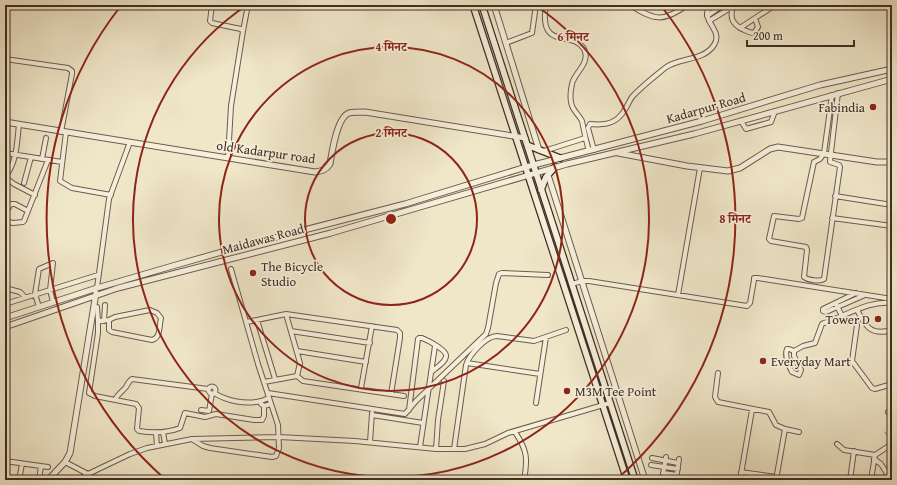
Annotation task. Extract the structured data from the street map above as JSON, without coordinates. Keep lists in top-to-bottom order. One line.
{"streets":{"street":["Kadarpur Road","old Kadarpur road","Maidawas Road"]},"crossings":[["Kadarpur Road","Maidawas Road"]],"places":["Fabindia","The Bicycle Studio","Tower D","Everyday Mart","M3M Tee Point"],"scale_bar":"200 m","rings":["6 मिनट","4 मिनट","2 मिनट","8 मिनट"]}
